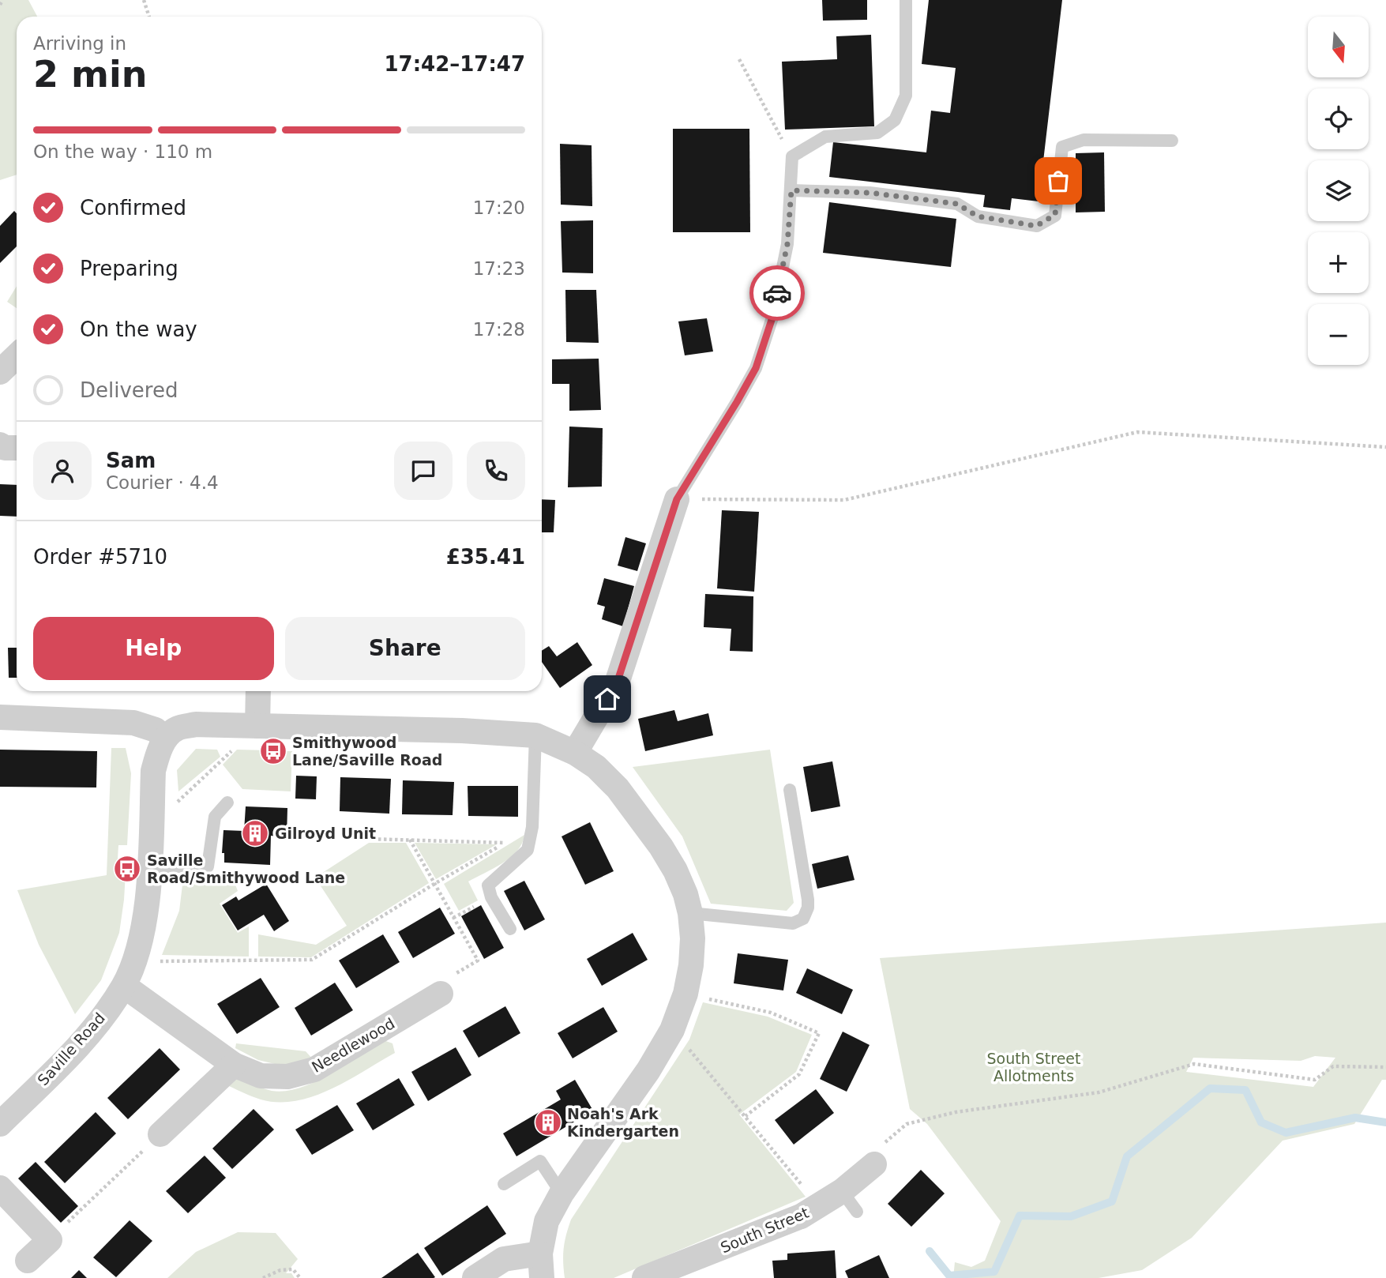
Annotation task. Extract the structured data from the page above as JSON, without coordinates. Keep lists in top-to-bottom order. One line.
{"streets":{"street":["Needlewood","Saville Road","South Street"]},"crossings":[["Needlewood","Saville Road"]],"parks":["South Street Allotments"],"places":{"bus stop":["Smithywood Lane/Saville Road","Saville Road/Smithywood Lane"],"building":["Gilroyd Unit","Noah's Ark Kindergarten"]},"north":"bottom","page":{"map_buttons":["+","−"],"heading":["2 min","Arriving in","17:42–17:47"],"panel":["Sam","Courier · 4.4","Order #5710","£35.41"],"bar":"On the way · 110 m","list":[["Confirmed","17:20"],["Preparing","17:23"],["On the way","17:28"],"Delivered"],"buttons":["Help","Share"]}}
